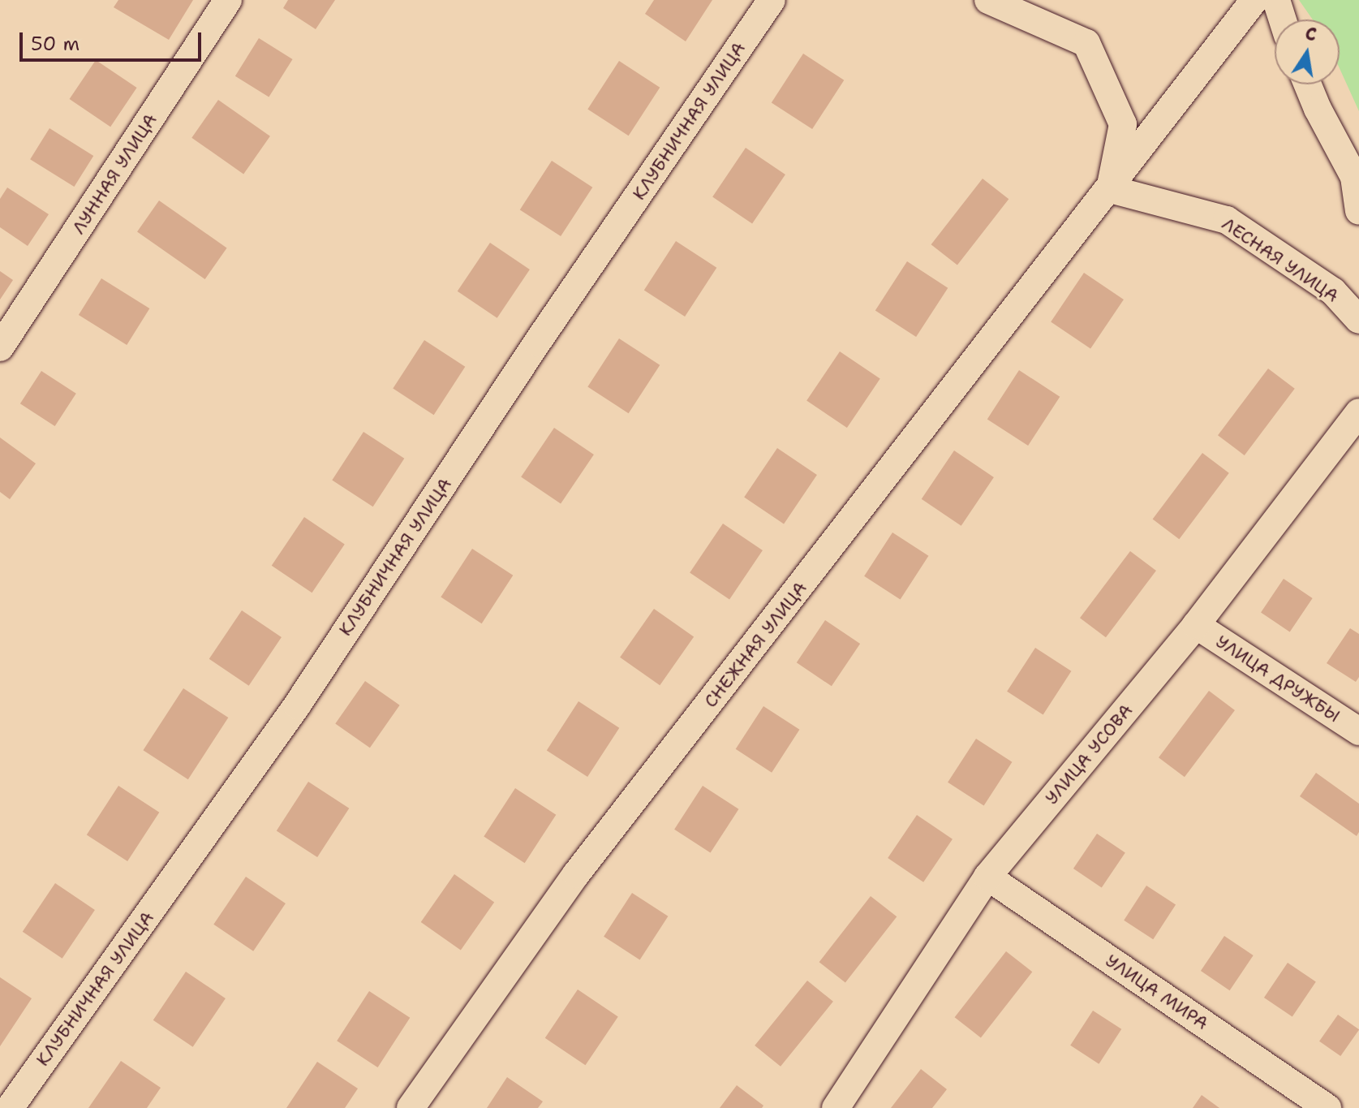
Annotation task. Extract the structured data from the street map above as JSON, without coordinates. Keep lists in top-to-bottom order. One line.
{"streets":{"street":["КЛУБНИЧНАЯ УЛИЦА","ЛУННАЯ УЛИЦА","ЛЕСНАЯ УЛИЦА","СНЕЖНАЯ УЛИЦА","УЛИЦА ДРУЖБЫ","УЛИЦА УСОВА","УЛИЦА МИРА"]},"crossings":[["ЛЕСНАЯ УЛИЦА","СНЕЖНАЯ УЛИЦА"],["УЛИЦА ДРУЖБЫ","УЛИЦА УСОВА"],["УЛИЦА УСОВА","УЛИЦА МИРА"]],"scale_bar":"50 m","north":"top"}
